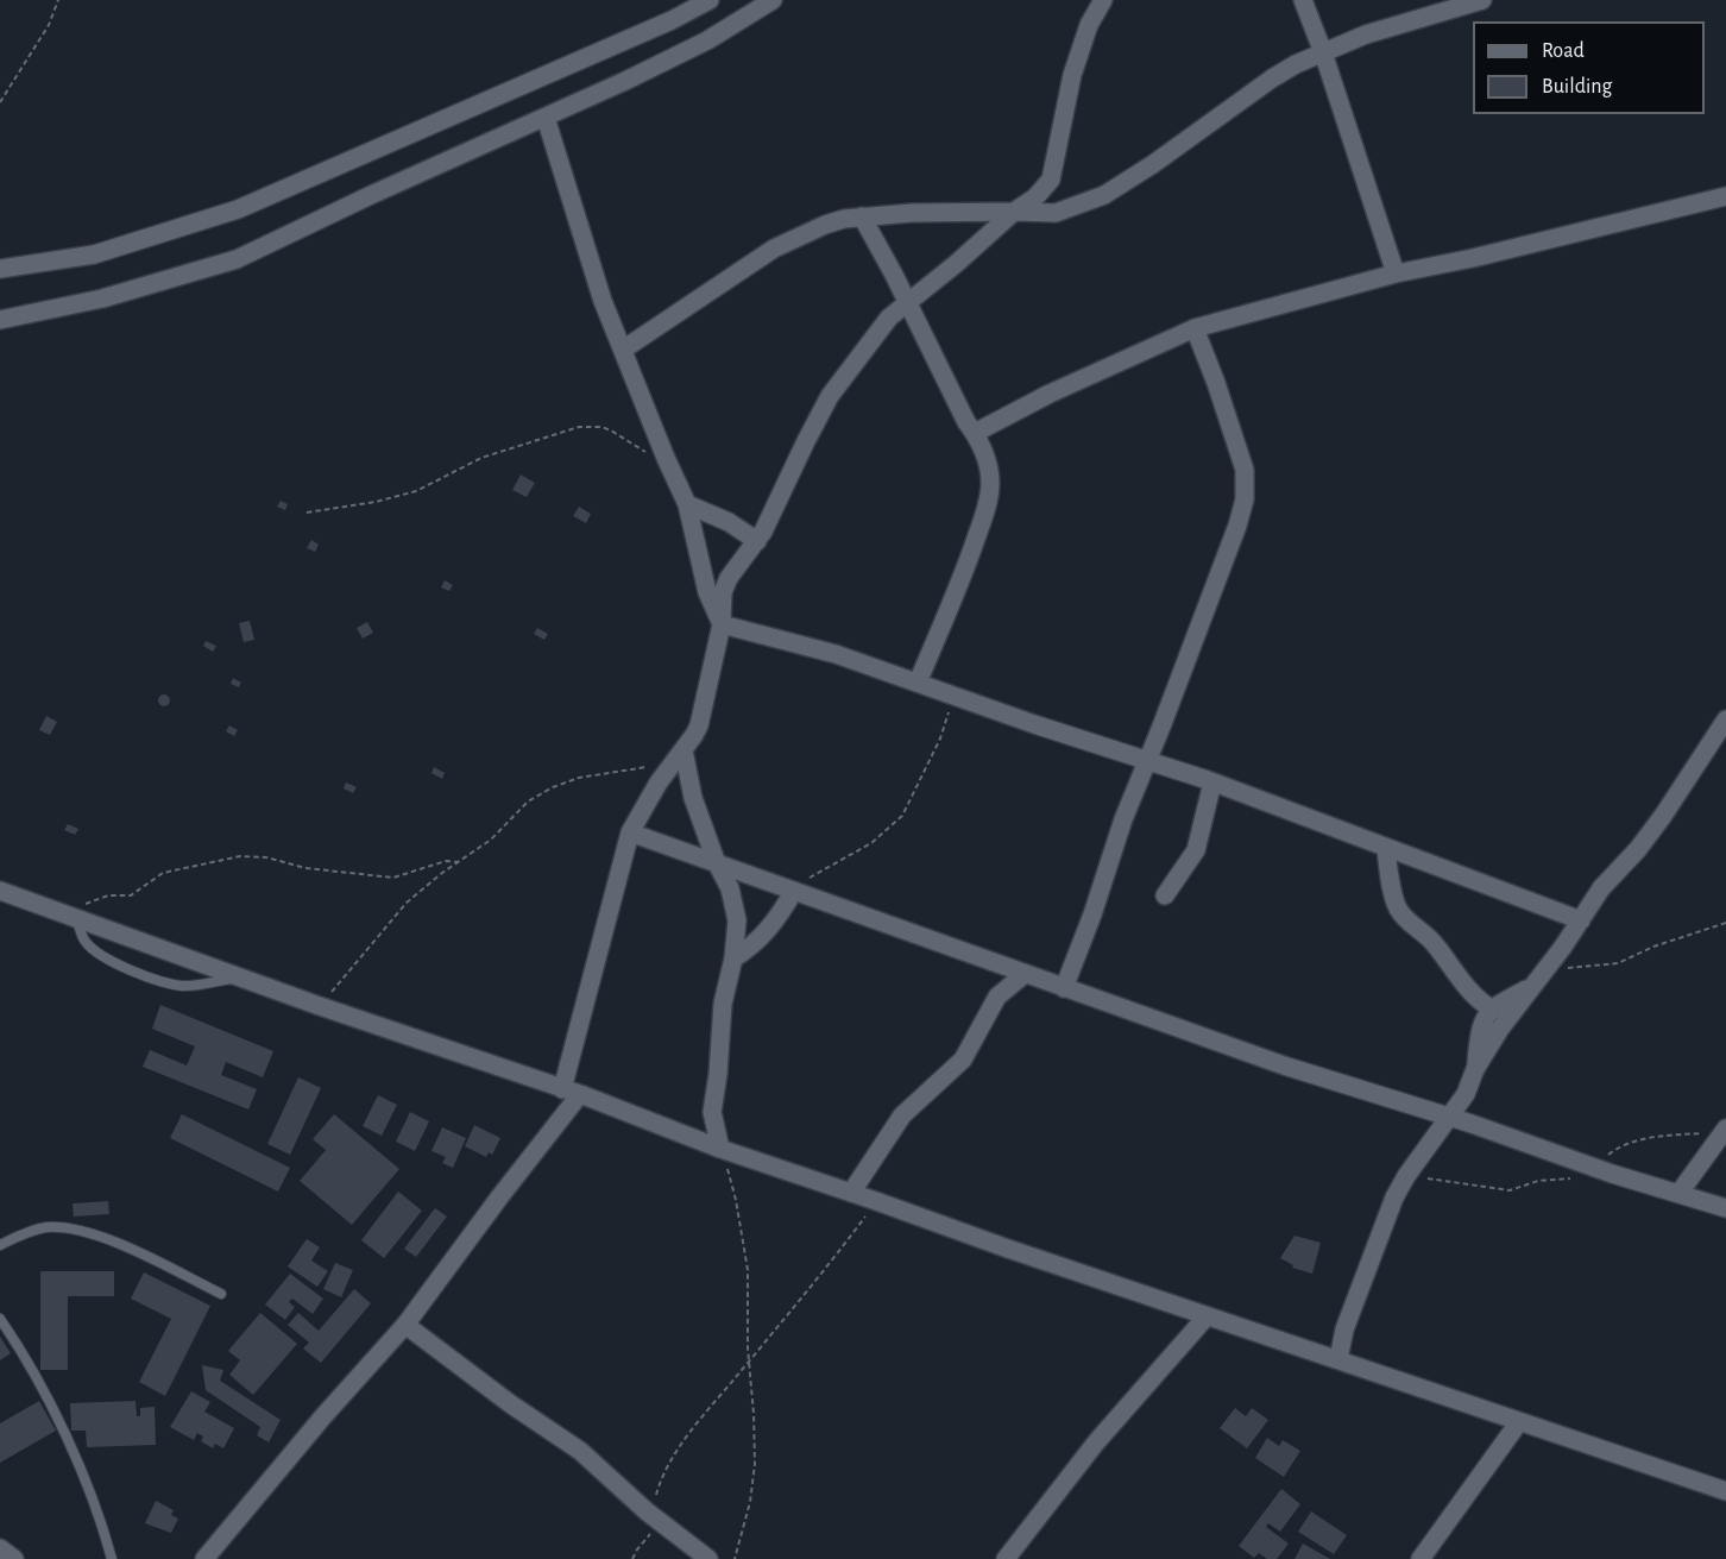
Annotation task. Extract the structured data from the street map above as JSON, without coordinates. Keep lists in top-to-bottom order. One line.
{"legend":["Road","Building"]}
